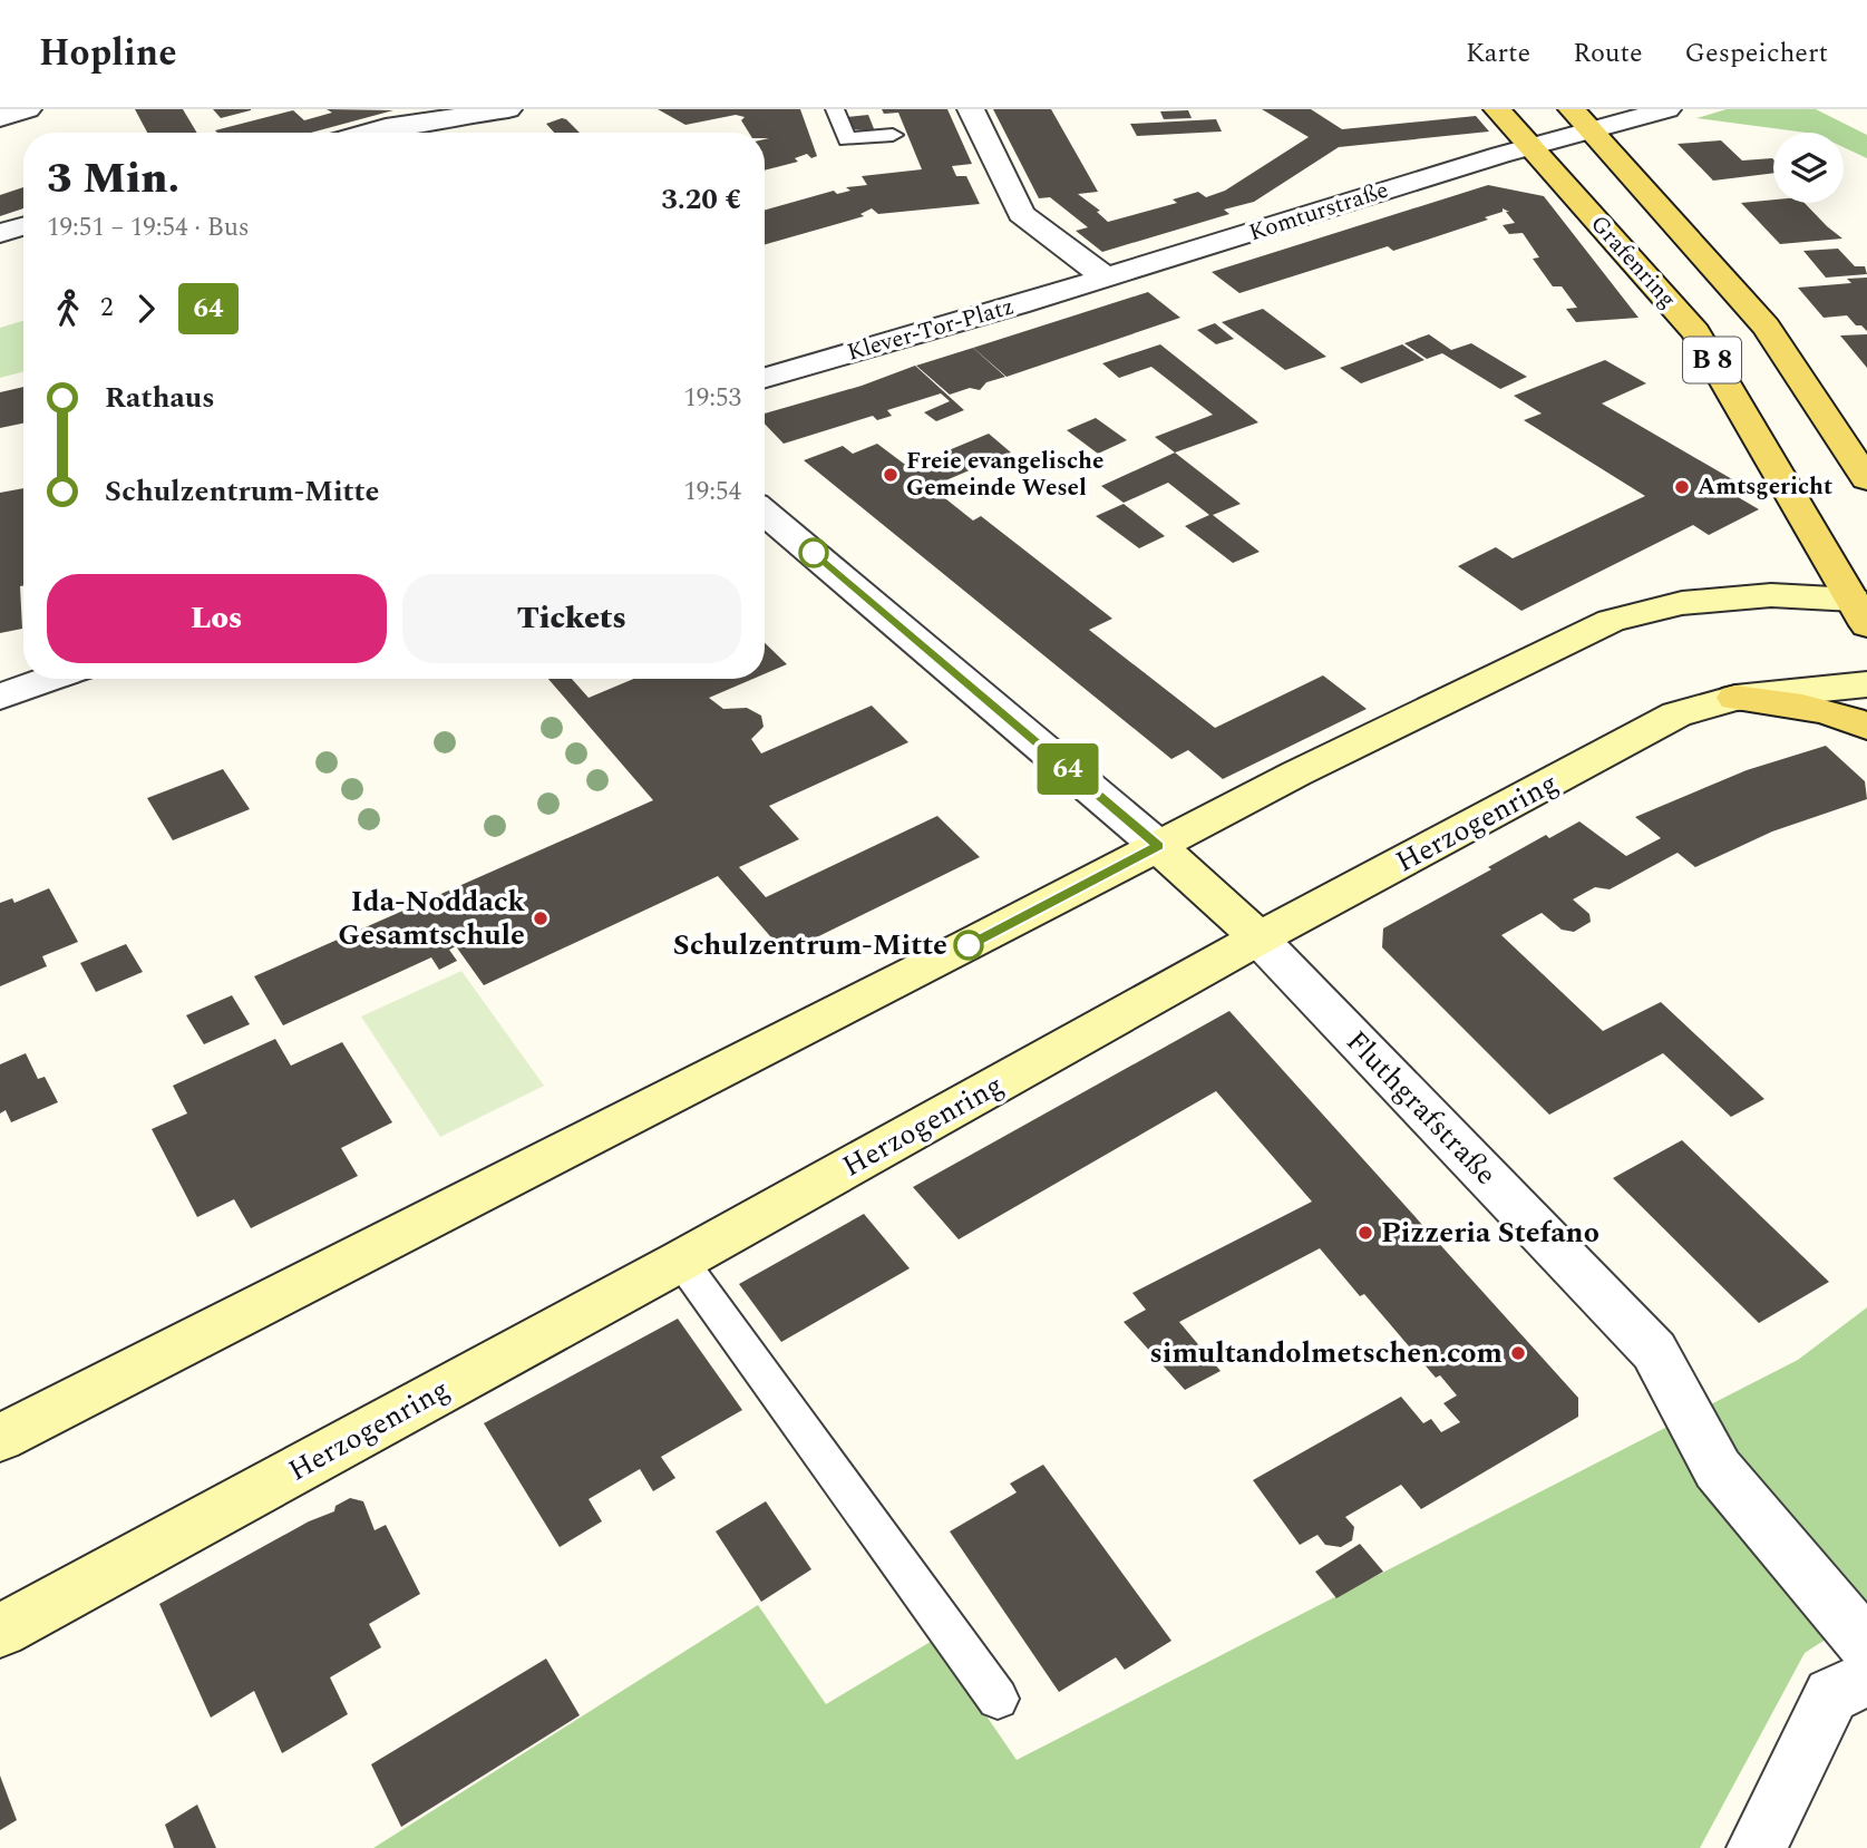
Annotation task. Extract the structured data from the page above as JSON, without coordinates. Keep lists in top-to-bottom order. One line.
{"streets":{"main road":["Grafenring","B 8","Herzogenring"],"street":["Komturstraße","Klever-Tor-Platz","Fluthgrafstraße"]},"crossings":[["Komturstraße","Grafenring"],["Komturstraße","Klever-Tor-Platz"],["Komturstraße","B 8"],["Grafenring","B 8"],["Herzogenring","Fluthgrafstraße"]],"places":["Freie evangelische Gemeinde Wesel","Amtsgericht","Ida-Noddack Gesamtschule","Schulzentrum-Mitte","Pizzeria Stefano","simultandolmetschen.com"],"lines":["bus line 64"],"page":{"header":"Hopline","nav":["Karte","Route","Gespeichert"],"on_map":"64","heading":["3 Min.","19:51 – 19:54 · Bus","3.20 €"],"legs":["2","64"],"list":[{"name":"Rathaus","value":"19:53"},{"name":"Schulzentrum-Mitte","value":"19:54"}],"buttons":["Los","Tickets"]}}
